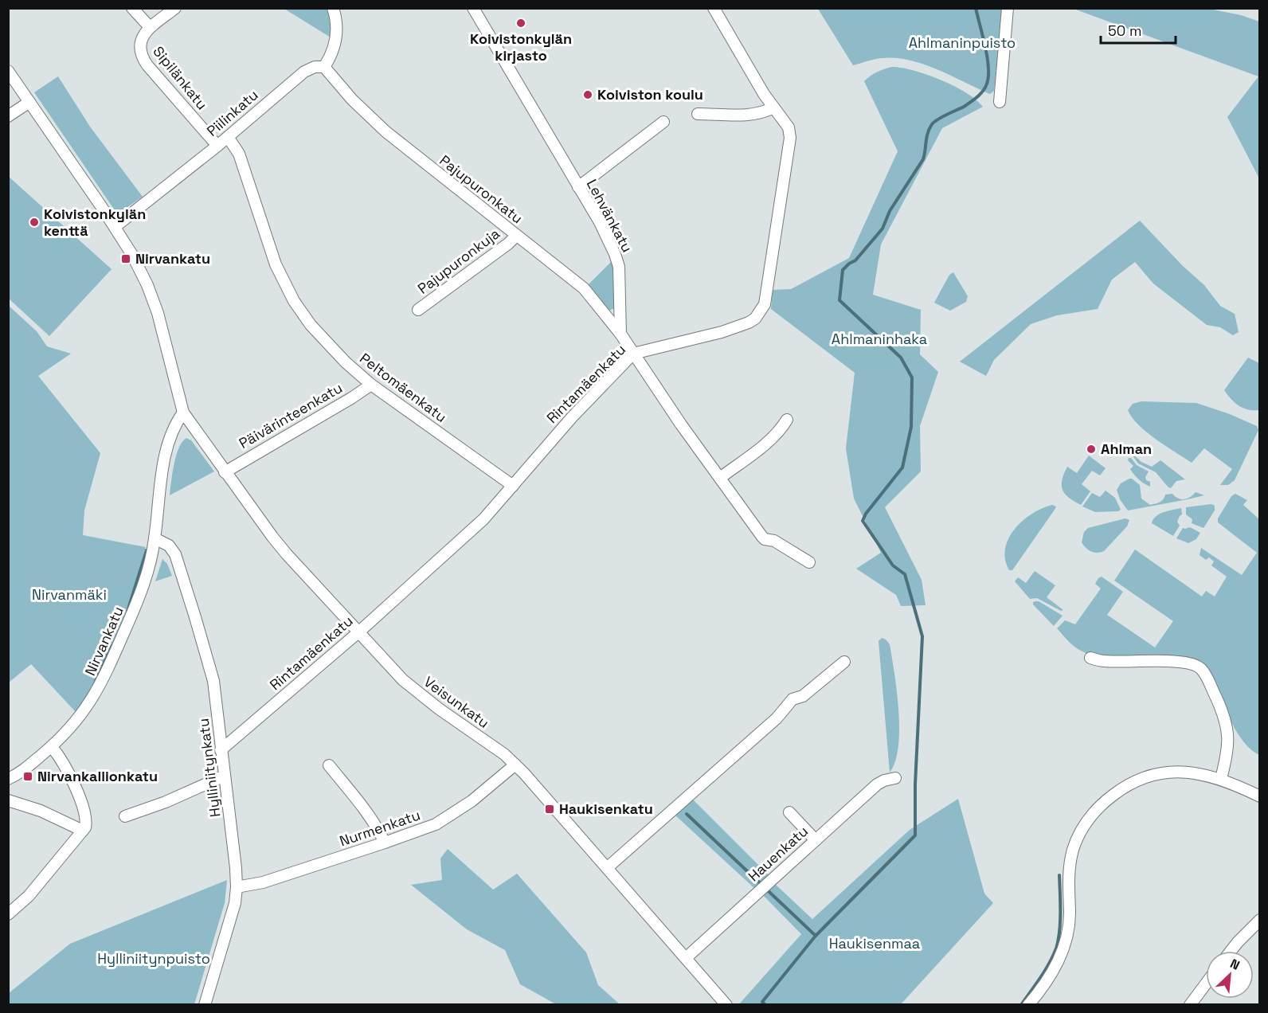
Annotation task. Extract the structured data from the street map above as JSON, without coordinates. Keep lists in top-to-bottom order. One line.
{"streets":{"street":["Sipilänkatu","Piilinkatu","Pajupuronkatu","Lehvänkatu","Pajupuronkuja","Rintamäenkatu","Peltomäenkatu","Päivärinteenkatu","Nirvankatu","Veisunkatu","Hylliniitynkatu","Nurmenkatu","Hauenkatu"]},"crossings":[["Sipilänkatu","Piilinkatu"],["Piilinkatu","Pajupuronkatu"],["Piilinkatu","Peltomäenkatu"],["Pajupuronkatu","Lehvänkatu"],["Pajupuronkatu","Pajupuronkuja"],["Rintamäenkatu","Peltomäenkatu"],["Rintamäenkatu","Veisunkatu"],["Rintamäenkatu","Hylliniitynkatu"],["Peltomäenkatu","Päivärinteenkatu"],["Päivärinteenkatu","Veisunkatu"],["Nirvankatu","Veisunkatu"],["Nirvankatu","Hylliniitynkatu"],["Veisunkatu","Nurmenkatu"],["Veisunkatu","Hauenkatu"],["Hylliniitynkatu","Nurmenkatu"]],"parks":["Ahlmaninpuisto","Ahlmaninhaka","Nirvanmäki","Haukisenmaa","Hylliniitynpuisto"],"places":{"other":["Koivistonkylän kirjasto","Koiviston koulu","Koivistonkylän kenttä","Ahlman"],"transit":["Nirvankatu","Nirvankallionkatu","Haukisenkatu"]},"scale_bar":"50 m","north":"top right"}
